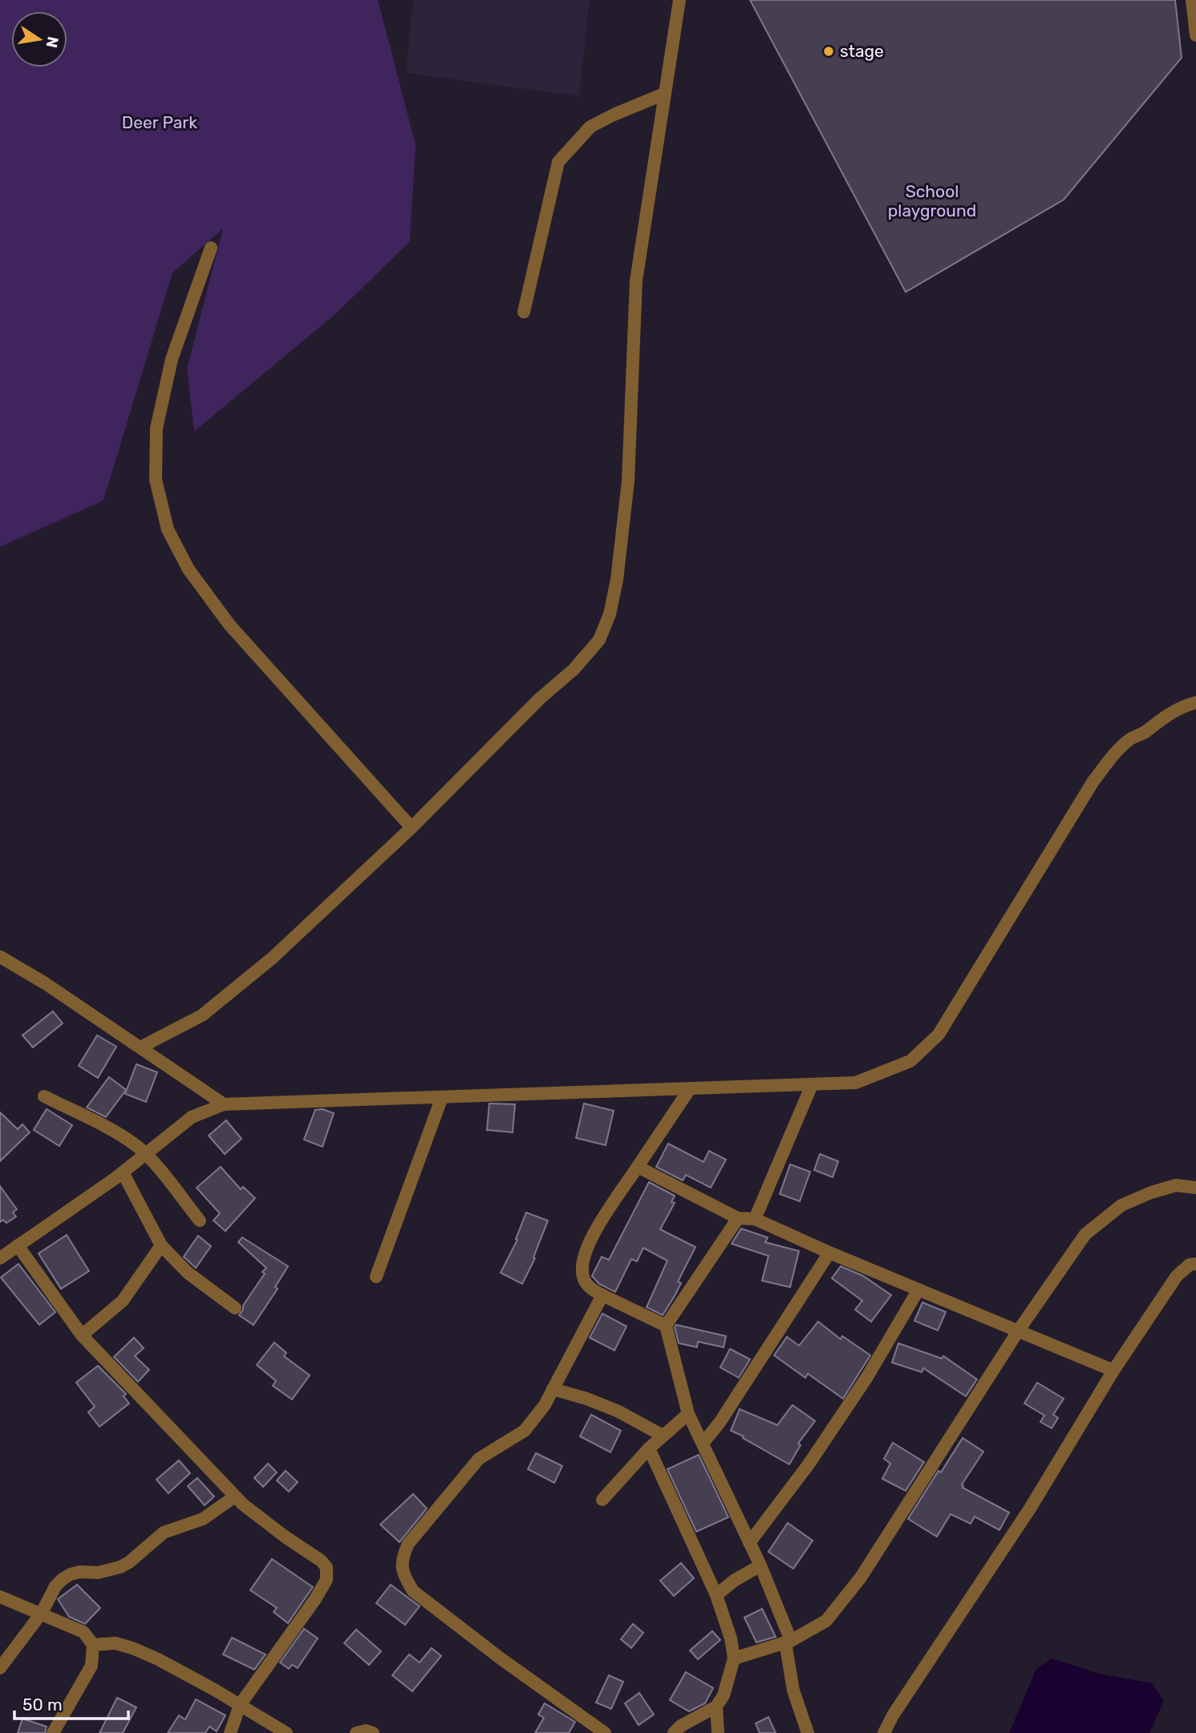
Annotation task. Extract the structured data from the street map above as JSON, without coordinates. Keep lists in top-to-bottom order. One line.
{"parks":["Deer Park","School playground"],"places":["stage"],"scale_bar":"50 m","north":"right"}
